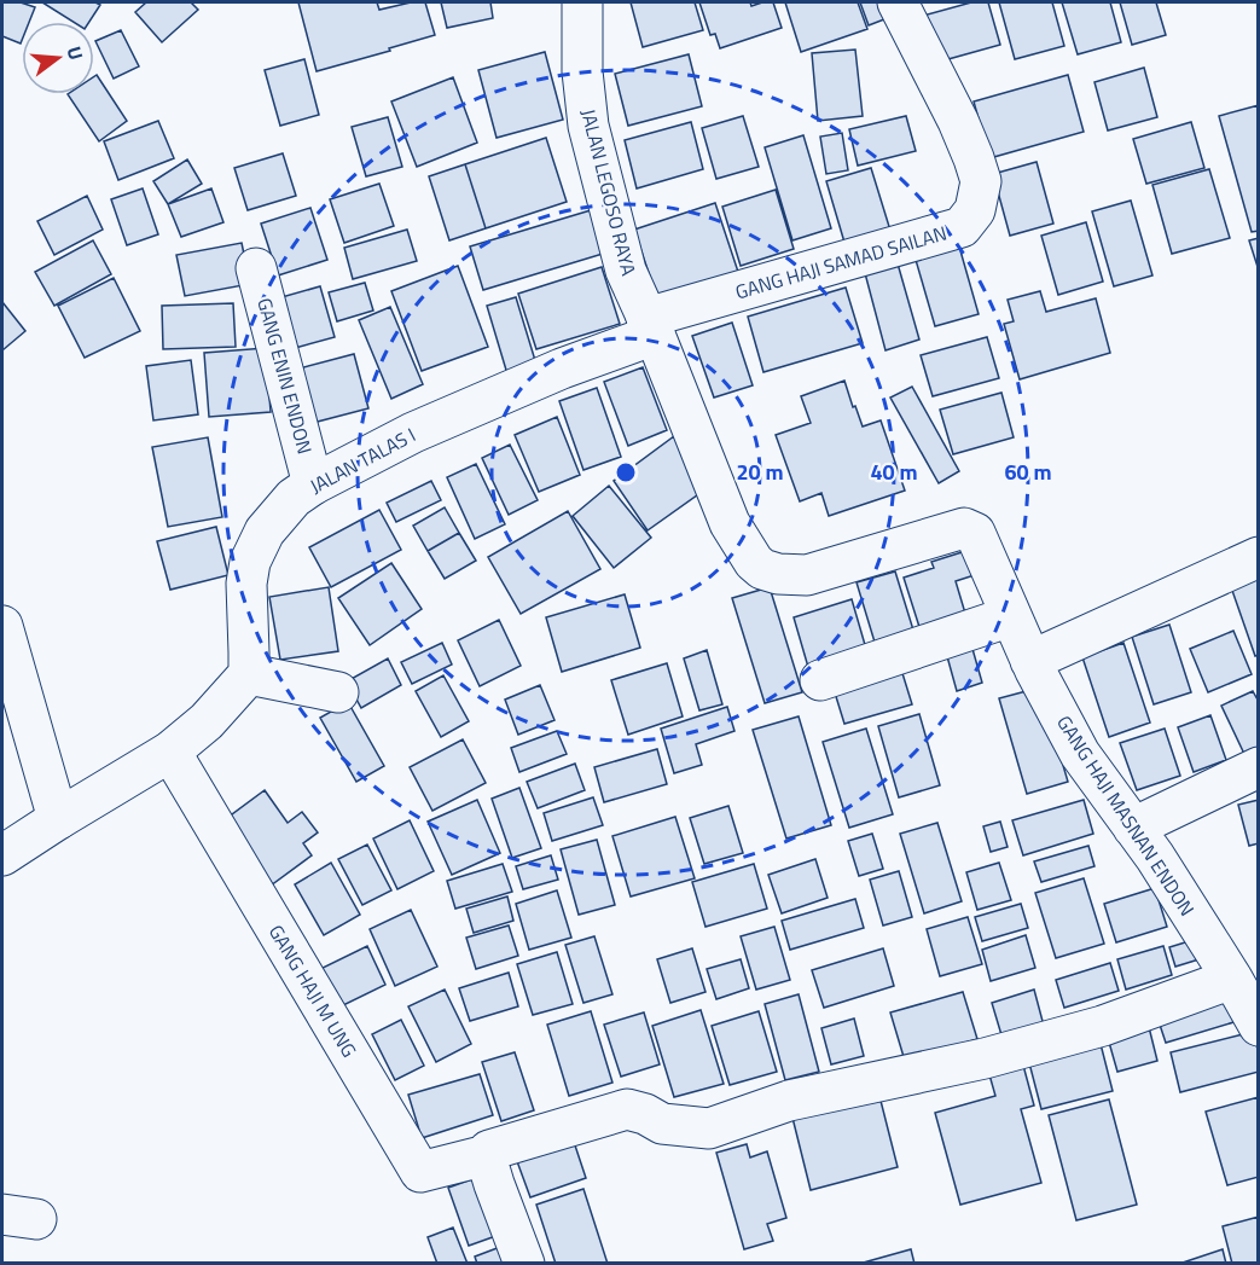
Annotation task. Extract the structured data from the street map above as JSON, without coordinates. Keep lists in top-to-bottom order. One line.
{"streets":{"street":["JALAN LEGOSO RAYA","GANG HAJI SAMAD SAILAN","GANG ENIN ENDON","JALAN TALAS I","GANG HAJI MASNAN ENDON","GANG HAJI M UNG"]},"crossings":[["JALAN LEGOSO RAYA","GANG HAJI SAMAD SAILAN"],["JALAN LEGOSO RAYA","JALAN TALAS I"],["JALAN LEGOSO RAYA","GANG HAJI MASNAN ENDON"],["GANG HAJI SAMAD SAILAN","JALAN TALAS I"],["GANG HAJI SAMAD SAILAN","GANG HAJI MASNAN ENDON"],["GANG ENIN ENDON","JALAN TALAS I"],["JALAN TALAS I","GANG HAJI MASNAN ENDON"]],"north":"right","rings":["20 m","40 m","60 m"]}
